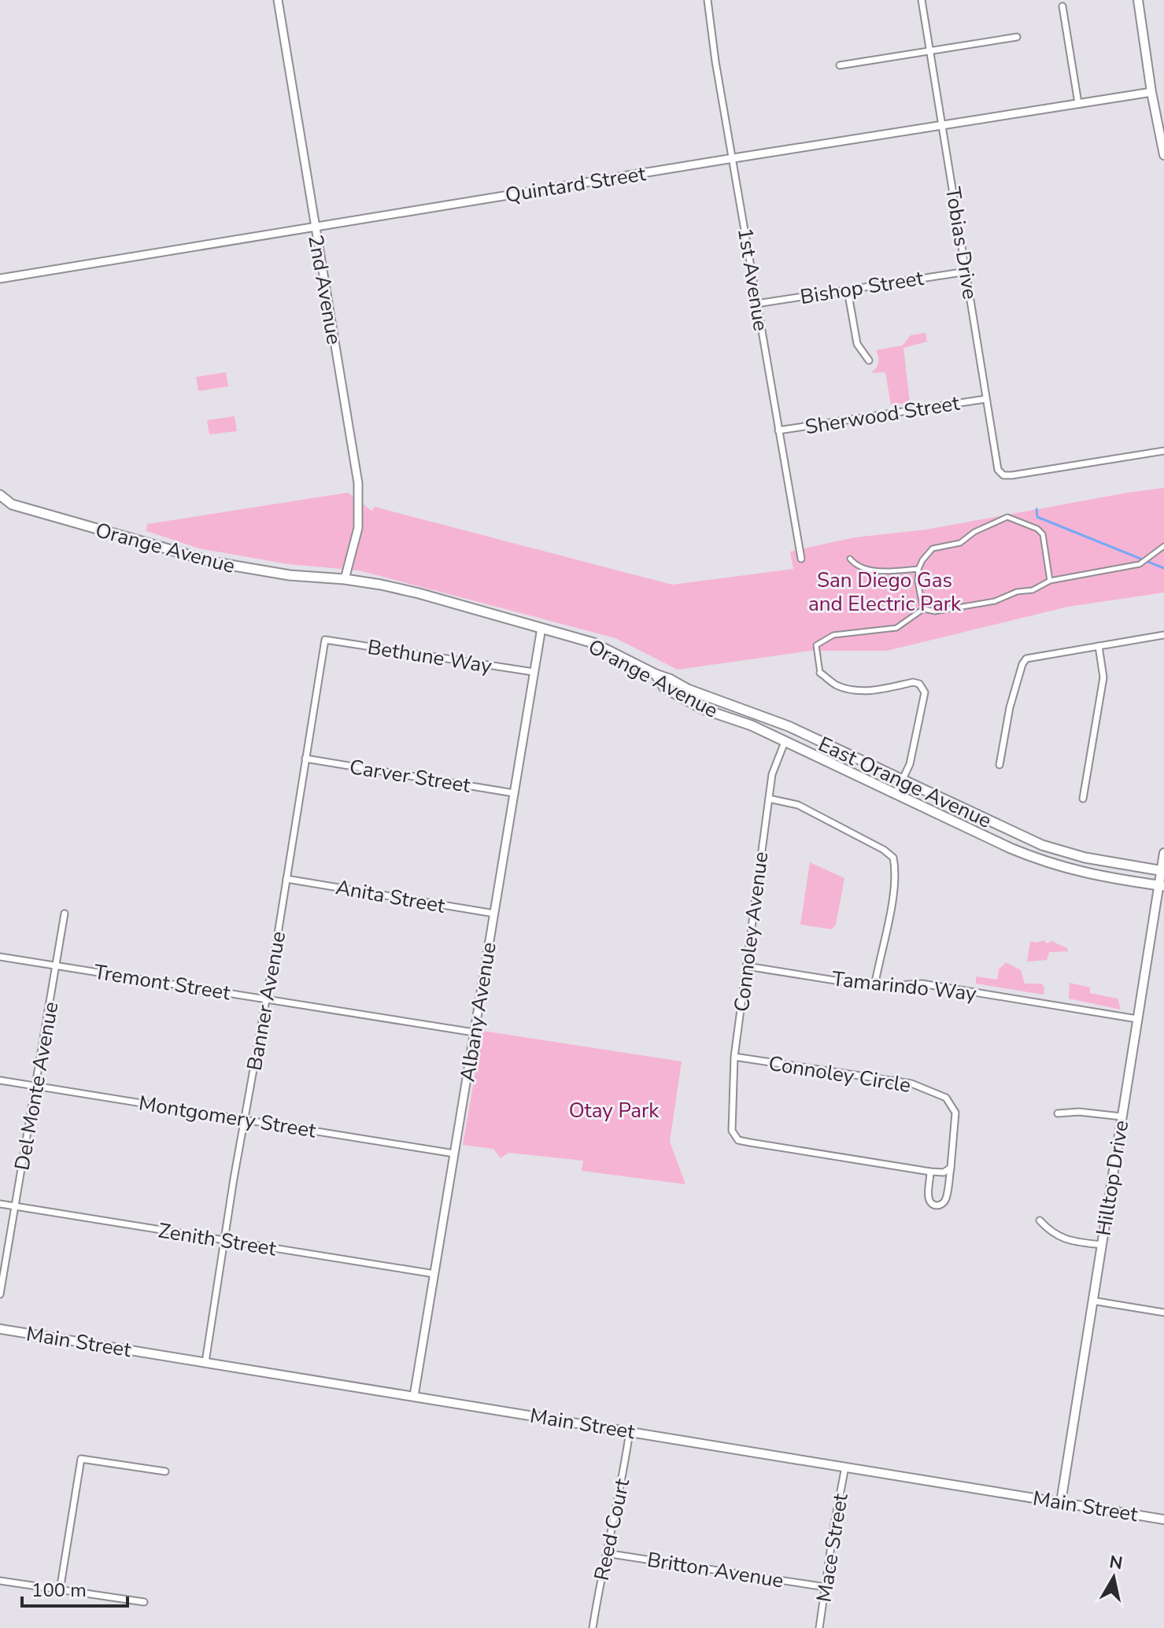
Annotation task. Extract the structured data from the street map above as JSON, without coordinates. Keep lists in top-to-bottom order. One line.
{"streets":{"main road":["Orange Avenue","East Orange Avenue","Hilltop Drive","Main Street"],"street":["Quintard Street","Tobias Drive","1st Avenue","Bishop Street","2nd Avenue","Sherwood Street","Bethune Way","Carver Street","Anita Street","Connoley Avenue","Tremont Street","Tamarindo Way","Banner Avenue","Albany Avenue","Connoley Circle","Del Monte Avenue","Montgomery Street","Zenith Street","Reed Court","Mace Street","Britton Avenue"]},"crossings":[["Quintard Street","Tobias Drive"],["Quintard Street","1st Avenue"],["Quintard Street","2nd Avenue"],["Tobias Drive","Bishop Street"],["Tobias Drive","Sherwood Street"],["1st Avenue","Bishop Street"],["1st Avenue","Sherwood Street"],["2nd Avenue","Orange Avenue"],["Orange Avenue","East Orange Avenue"],["Orange Avenue","Connoley Avenue"],["Orange Avenue","Albany Avenue"],["Orange Avenue","Hilltop Drive"],["Bethune Way","Banner Avenue"],["Bethune Way","Albany Avenue"],["Carver Street","Banner Avenue"],["Carver Street","Albany Avenue"],["East Orange Avenue","Hilltop Drive"],["Anita Street","Banner Avenue"],["Anita Street","Albany Avenue"],["Connoley Avenue","Tamarindo Way"],["Connoley Avenue","Connoley Circle"],["Tremont Street","Banner Avenue"],["Tremont Street","Albany Avenue"],["Tremont Street","Del Monte Avenue"],["Tamarindo Way","Hilltop Drive"],["Banner Avenue","Montgomery Street"],["Banner Avenue","Zenith Street"],["Banner Avenue","Main Street"],["Albany Avenue","Montgomery Street"],["Albany Avenue","Zenith Street"],["Albany Avenue","Main Street"],["Del Monte Avenue","Montgomery Street"],["Del Monte Avenue","Zenith Street"],["Hilltop Drive","Main Street"],["Main Street","Reed Court"],["Main Street","Mace Street"],["Reed Court","Britton Avenue"],["Mace Street","Britton Avenue"]],"parks":["San Diego Gas and Electric Park","Otay Park"],"scale_bar":"100 m","north":"top"}
